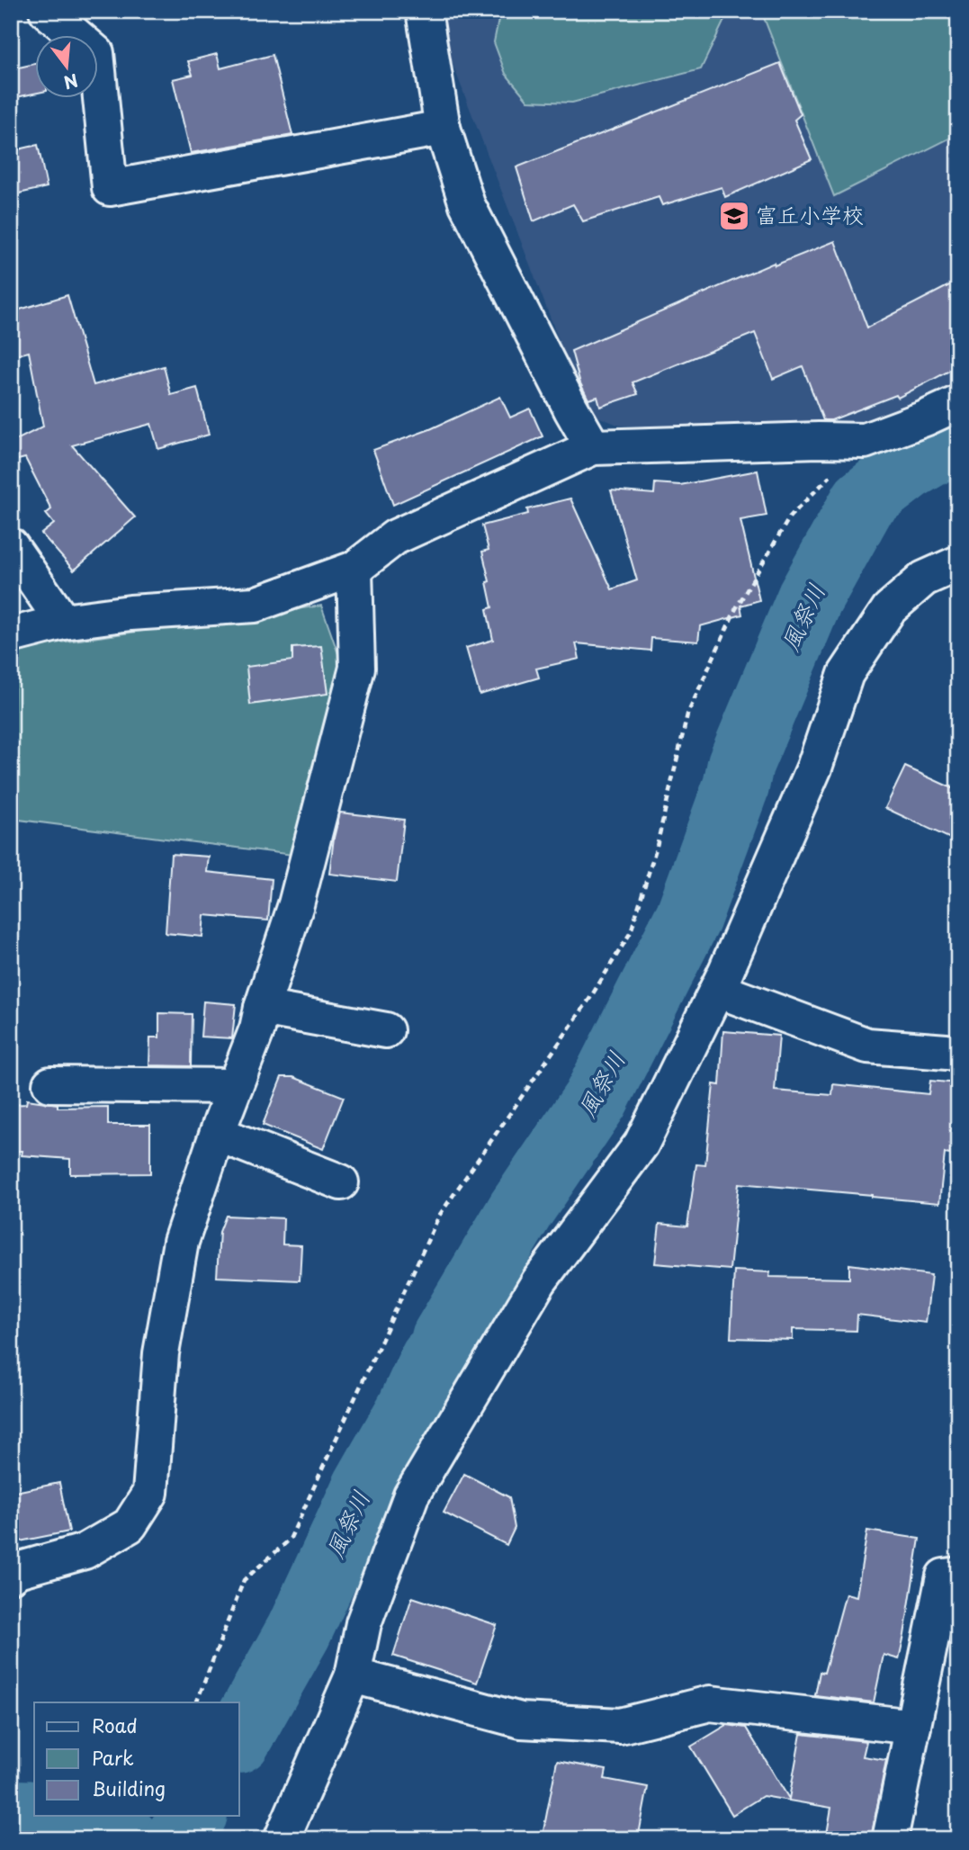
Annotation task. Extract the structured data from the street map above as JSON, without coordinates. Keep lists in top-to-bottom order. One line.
{"water":["風祭川"],"places":{"school or university":["富丘小学校"]},"legend":["Road","Park","Building"],"north":"bottom"}
